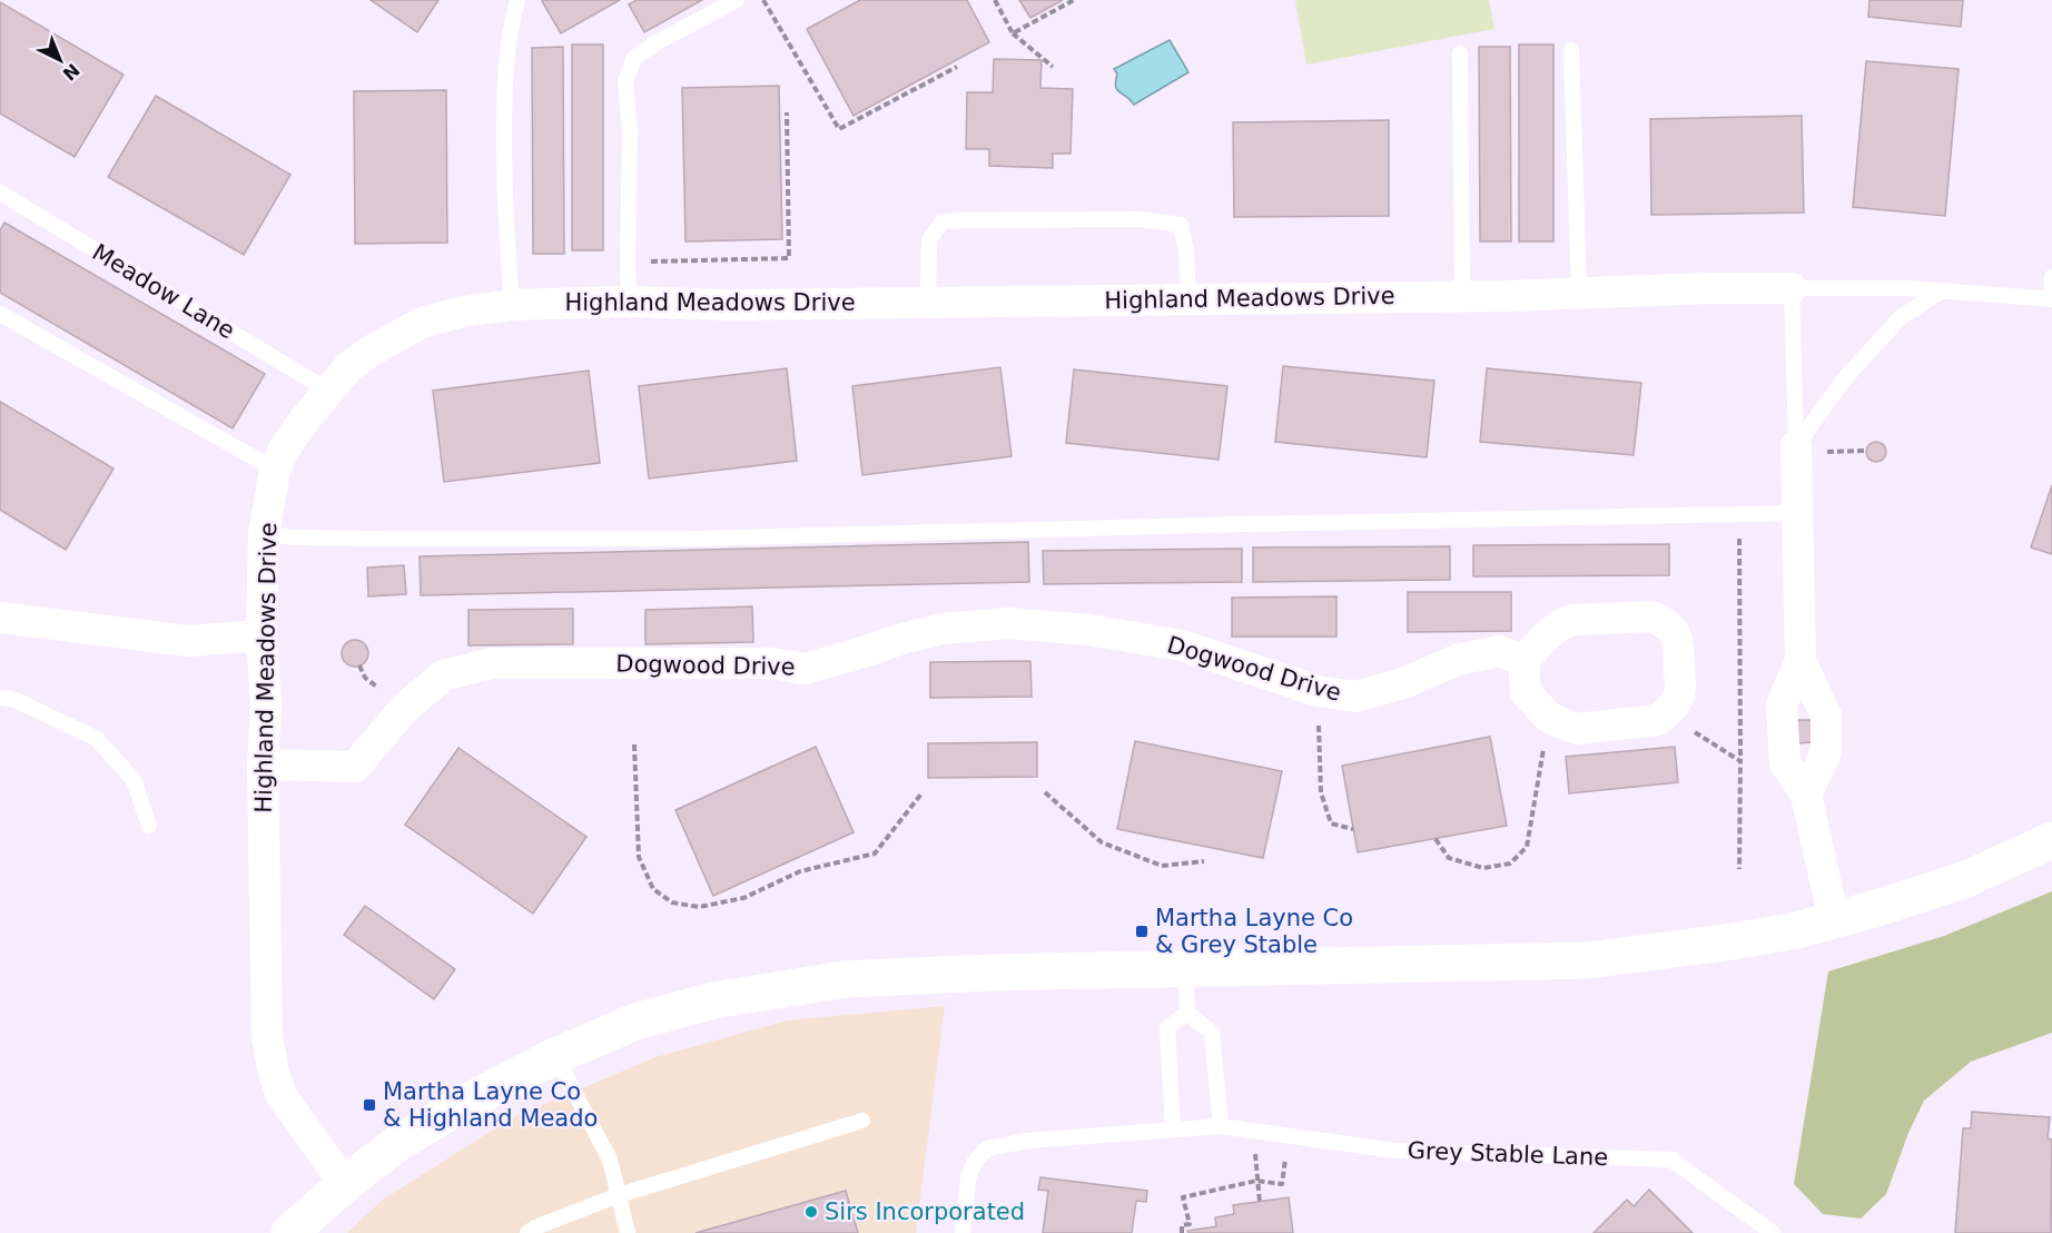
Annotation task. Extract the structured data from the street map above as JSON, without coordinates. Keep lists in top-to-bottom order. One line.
{"streets":{"street":["Highland Meadows Drive","Dogwood Drive"],"lane":["Meadow Lane","Grey Stable Lane"]},"crossings":[["Meadow Lane","Highland Meadows Drive"],["Highland Meadows Drive","Dogwood Drive"]],"places":{"transit":["Martha Layne Co & Grey Stable","Martha Layne Co & Highland Meado"],"other":["Sirs Incorporated"]},"north":"bottom right"}
